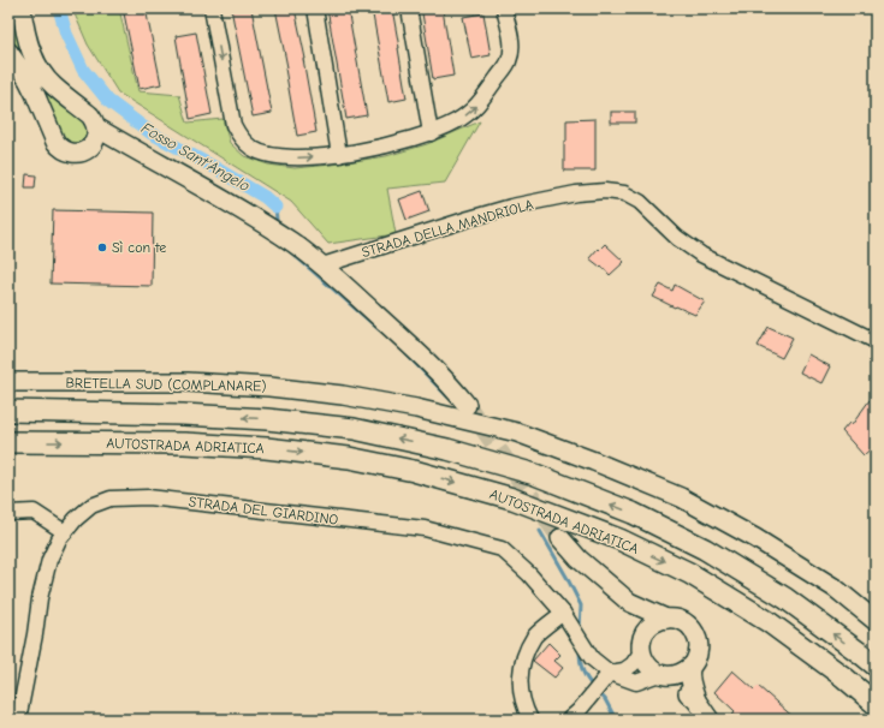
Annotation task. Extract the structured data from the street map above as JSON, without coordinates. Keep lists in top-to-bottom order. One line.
{"streets":{"highway":["AUTOSTRADA ADRIATICA"],"main road":["BRETELLA SUD (COMPLANARE)"],"street":["STRADA DELLA MANDRIOLA","STRADA DEL GIARDINO"]},"water":["Fosso Sant'Angelo"],"places":["Sì con te"]}
